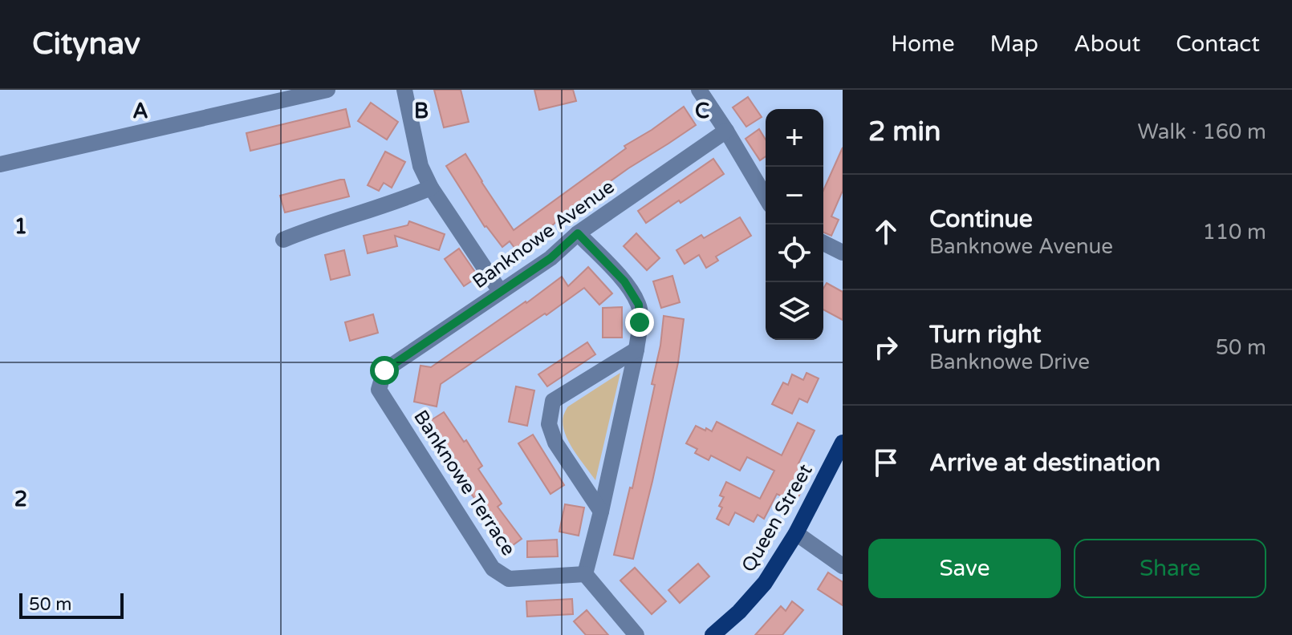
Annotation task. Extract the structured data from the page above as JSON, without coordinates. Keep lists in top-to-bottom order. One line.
{"streets":{"main road":["Queen Street"],"street":["Banknowe Avenue","Banknowe Terrace"]},"crossings":[["Banknowe Avenue","Banknowe Terrace"]],"scale_bar":"50 m","page":{"header":"Citynav","nav":["Home","Map","About","Contact"],"heading":["2 min","Walk · 160 m"],"map_buttons":["+","−"],"list":[["Continue","Banknowe Avenue","110 m"],["Turn right","Banknowe Drive","50 m"],"Arrive at destination"],"buttons":["Save","Share"],"scale":"50 m"},"grid":{"columns":["A","B","C"],"rows":["1","2"]}}
